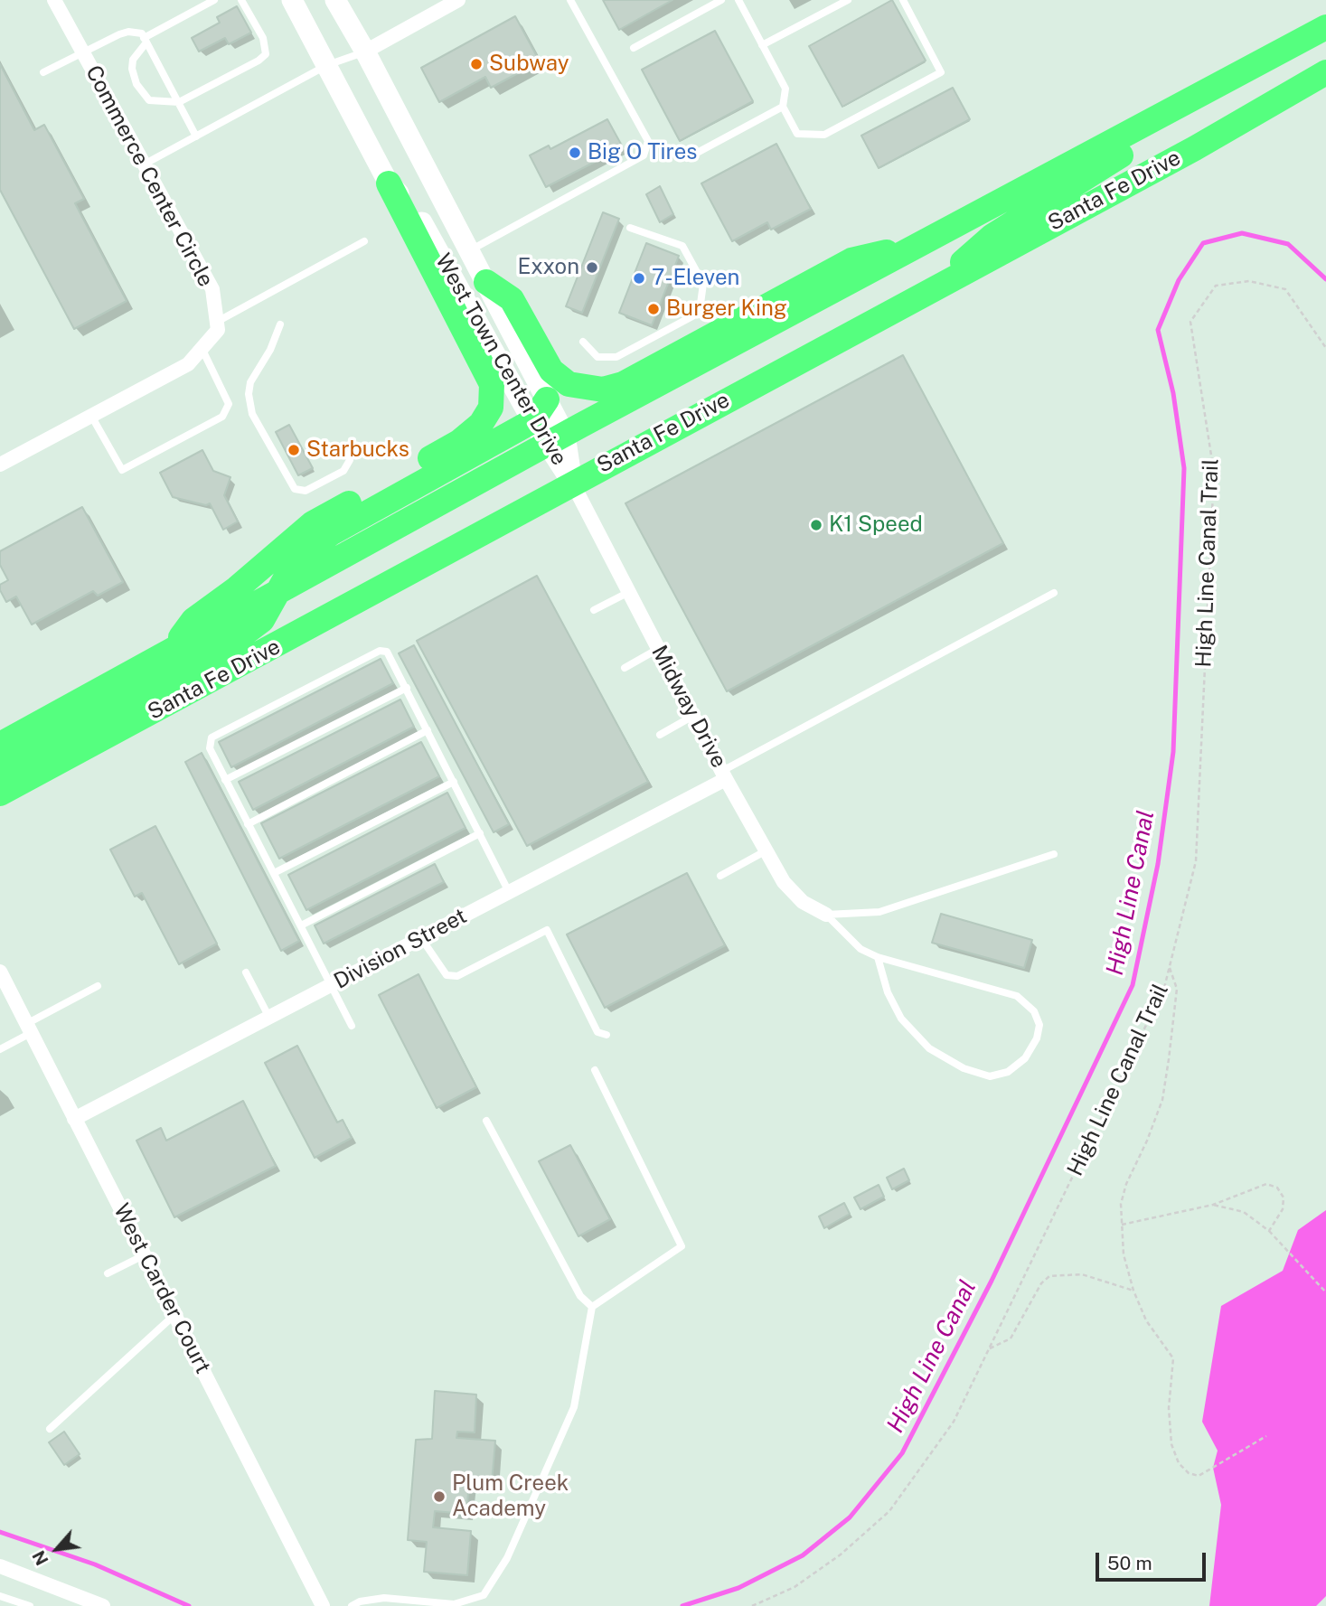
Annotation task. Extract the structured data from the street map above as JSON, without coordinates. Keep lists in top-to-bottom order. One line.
{"streets":{"highway":["Santa Fe Drive"],"street":["Commerce Center Circle","West Town Center Drive","Midway Drive","Division Street","West Carder Court"],"path":["High Line Canal Trail"]},"crossings":[["Santa Fe Drive","West Town Center Drive"],["Santa Fe Drive","Midway Drive"],["West Town Center Drive","Midway Drive"],["Midway Drive","Division Street"],["Division Street","West Carder Court"]],"water":["High Line Canal"],"places":["Subway","Big O Tires","Exxon","7-Eleven","Burger King","Starbucks","K1 Speed","Plum Creek Academy"],"scale_bar":"50 m","north":"bottom left"}
